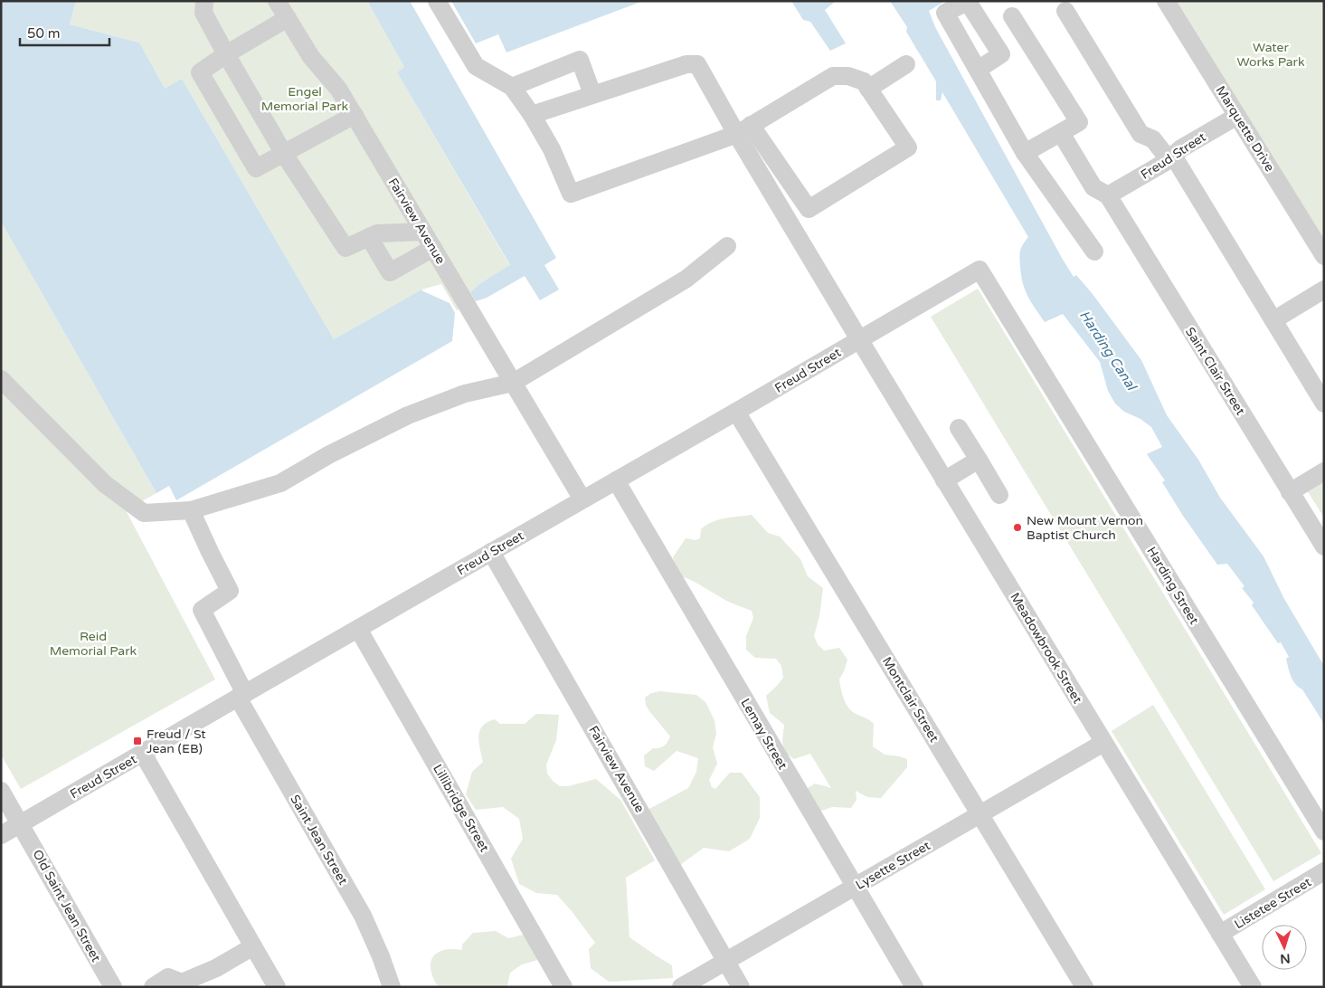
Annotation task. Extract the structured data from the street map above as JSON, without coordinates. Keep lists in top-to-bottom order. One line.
{"streets":{"street":["Marquette Drive","Freud Street","Fairview Avenue","Saint Clair Street","Harding Street","Meadowbrook Street","Montclair Street","Lemay Street","Lillibridge Street","Saint Jean Street","Lysette Street","Listetee Street","Old Saint Jean Street"]},"crossings":[["Marquette Drive","Freud Street"],["Freud Street","Fairview Avenue"],["Freud Street","Saint Clair Street"],["Freud Street","Harding Street"],["Freud Street","Meadowbrook Street"],["Freud Street","Montclair Street"],["Freud Street","Lemay Street"],["Freud Street","Lillibridge Street"],["Freud Street","Saint Jean Street"],["Freud Street","Old Saint Jean Street"],["Fairview Avenue","Lysette Street"],["Meadowbrook Street","Lysette Street"],["Meadowbrook Street","Listetee Street"],["Montclair Street","Lysette Street"],["Lemay Street","Lysette Street"]],"water":["Harding Canal"],"parks":["Water Works Park","Engel Memorial Park","Reid Memorial Park"],"places":{"other":["New Mount Vernon Baptist Church"],"transit":["Freud / St Jean (EB)"]},"scale_bar":"50 m","north":"bottom"}
